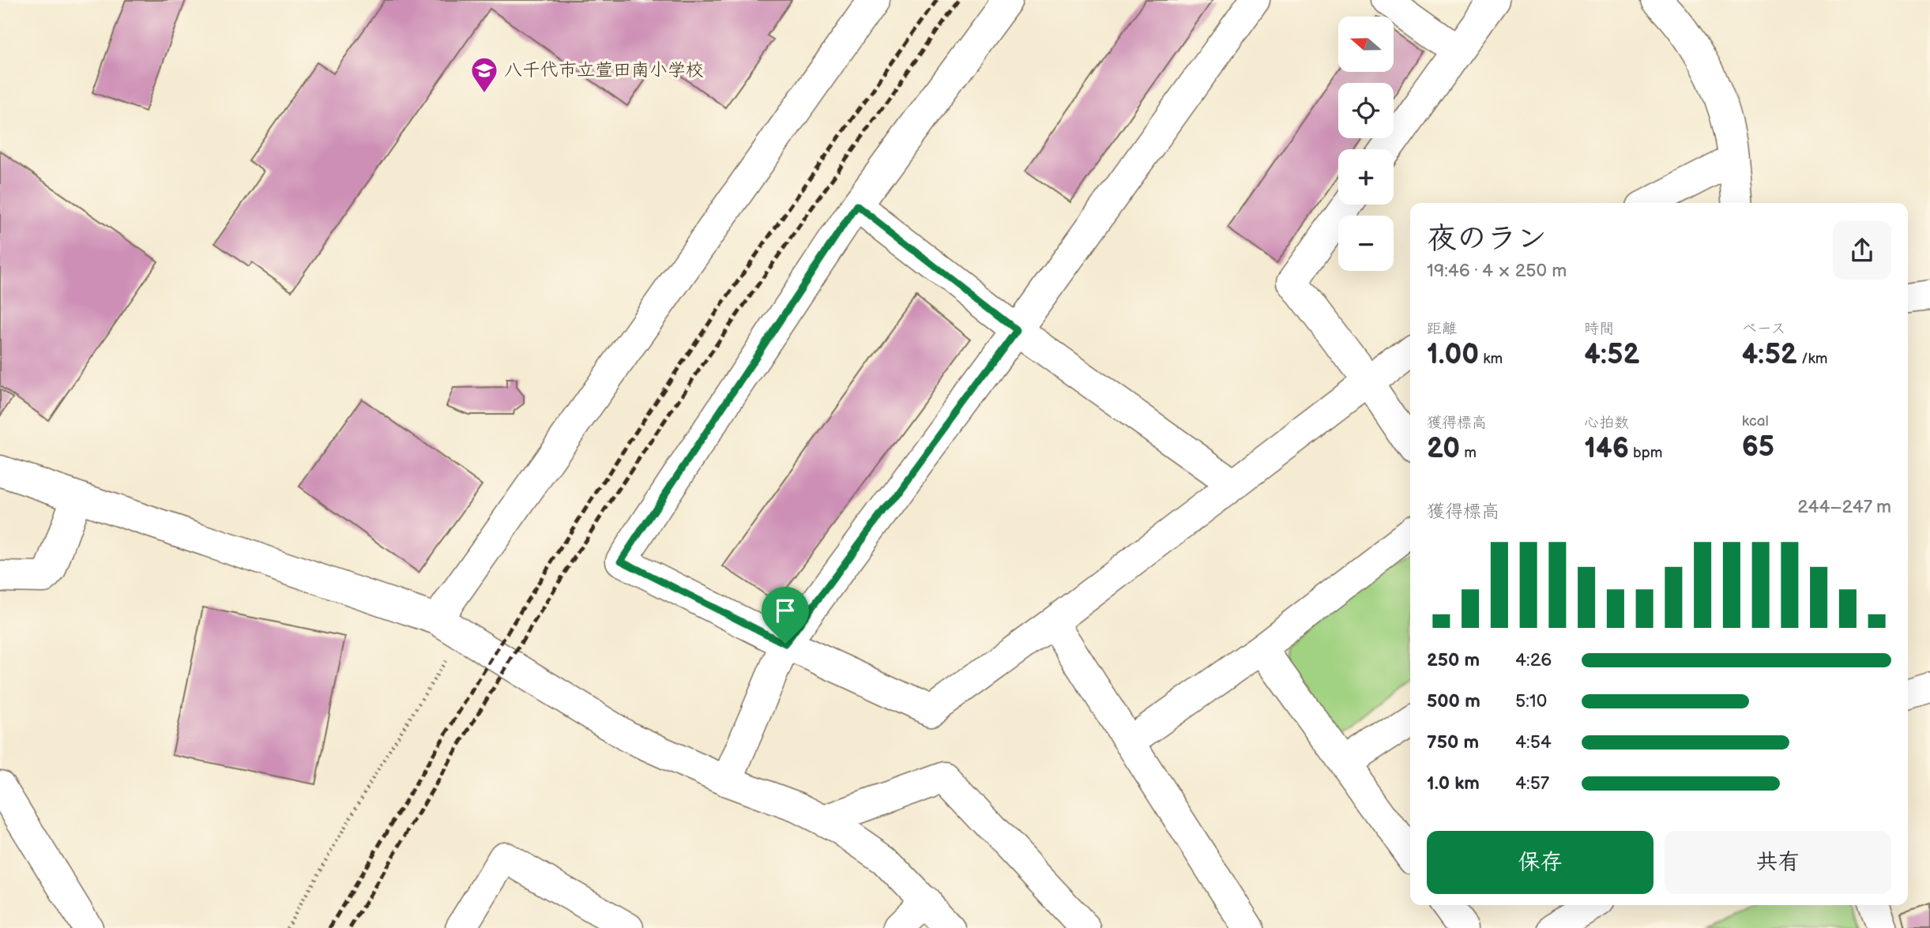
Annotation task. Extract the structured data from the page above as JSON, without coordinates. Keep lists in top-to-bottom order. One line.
{"places":{"school or university":["八千代市立萱田南小学校"]},"north":"left","page":{"map_buttons":["+","−"],"heading":["夜のラン","19:46 · 4 × 250 m"],"stats":[["距離","1.00 km"],["時間","4:52"],["ペース","4:52 /km"],["獲得標高","20 m"],["心拍数","146 bpm"],["kcal","65"]],"chart":["獲得標高","244–247 m"],"list":[{"name":"250 m","note":"4:26"},{"name":"500 m","note":"5:10"},{"name":"750 m","note":"4:54"},{"name":"1.0 km","note":"4:57"}],"buttons":["保存","共有"]}}
